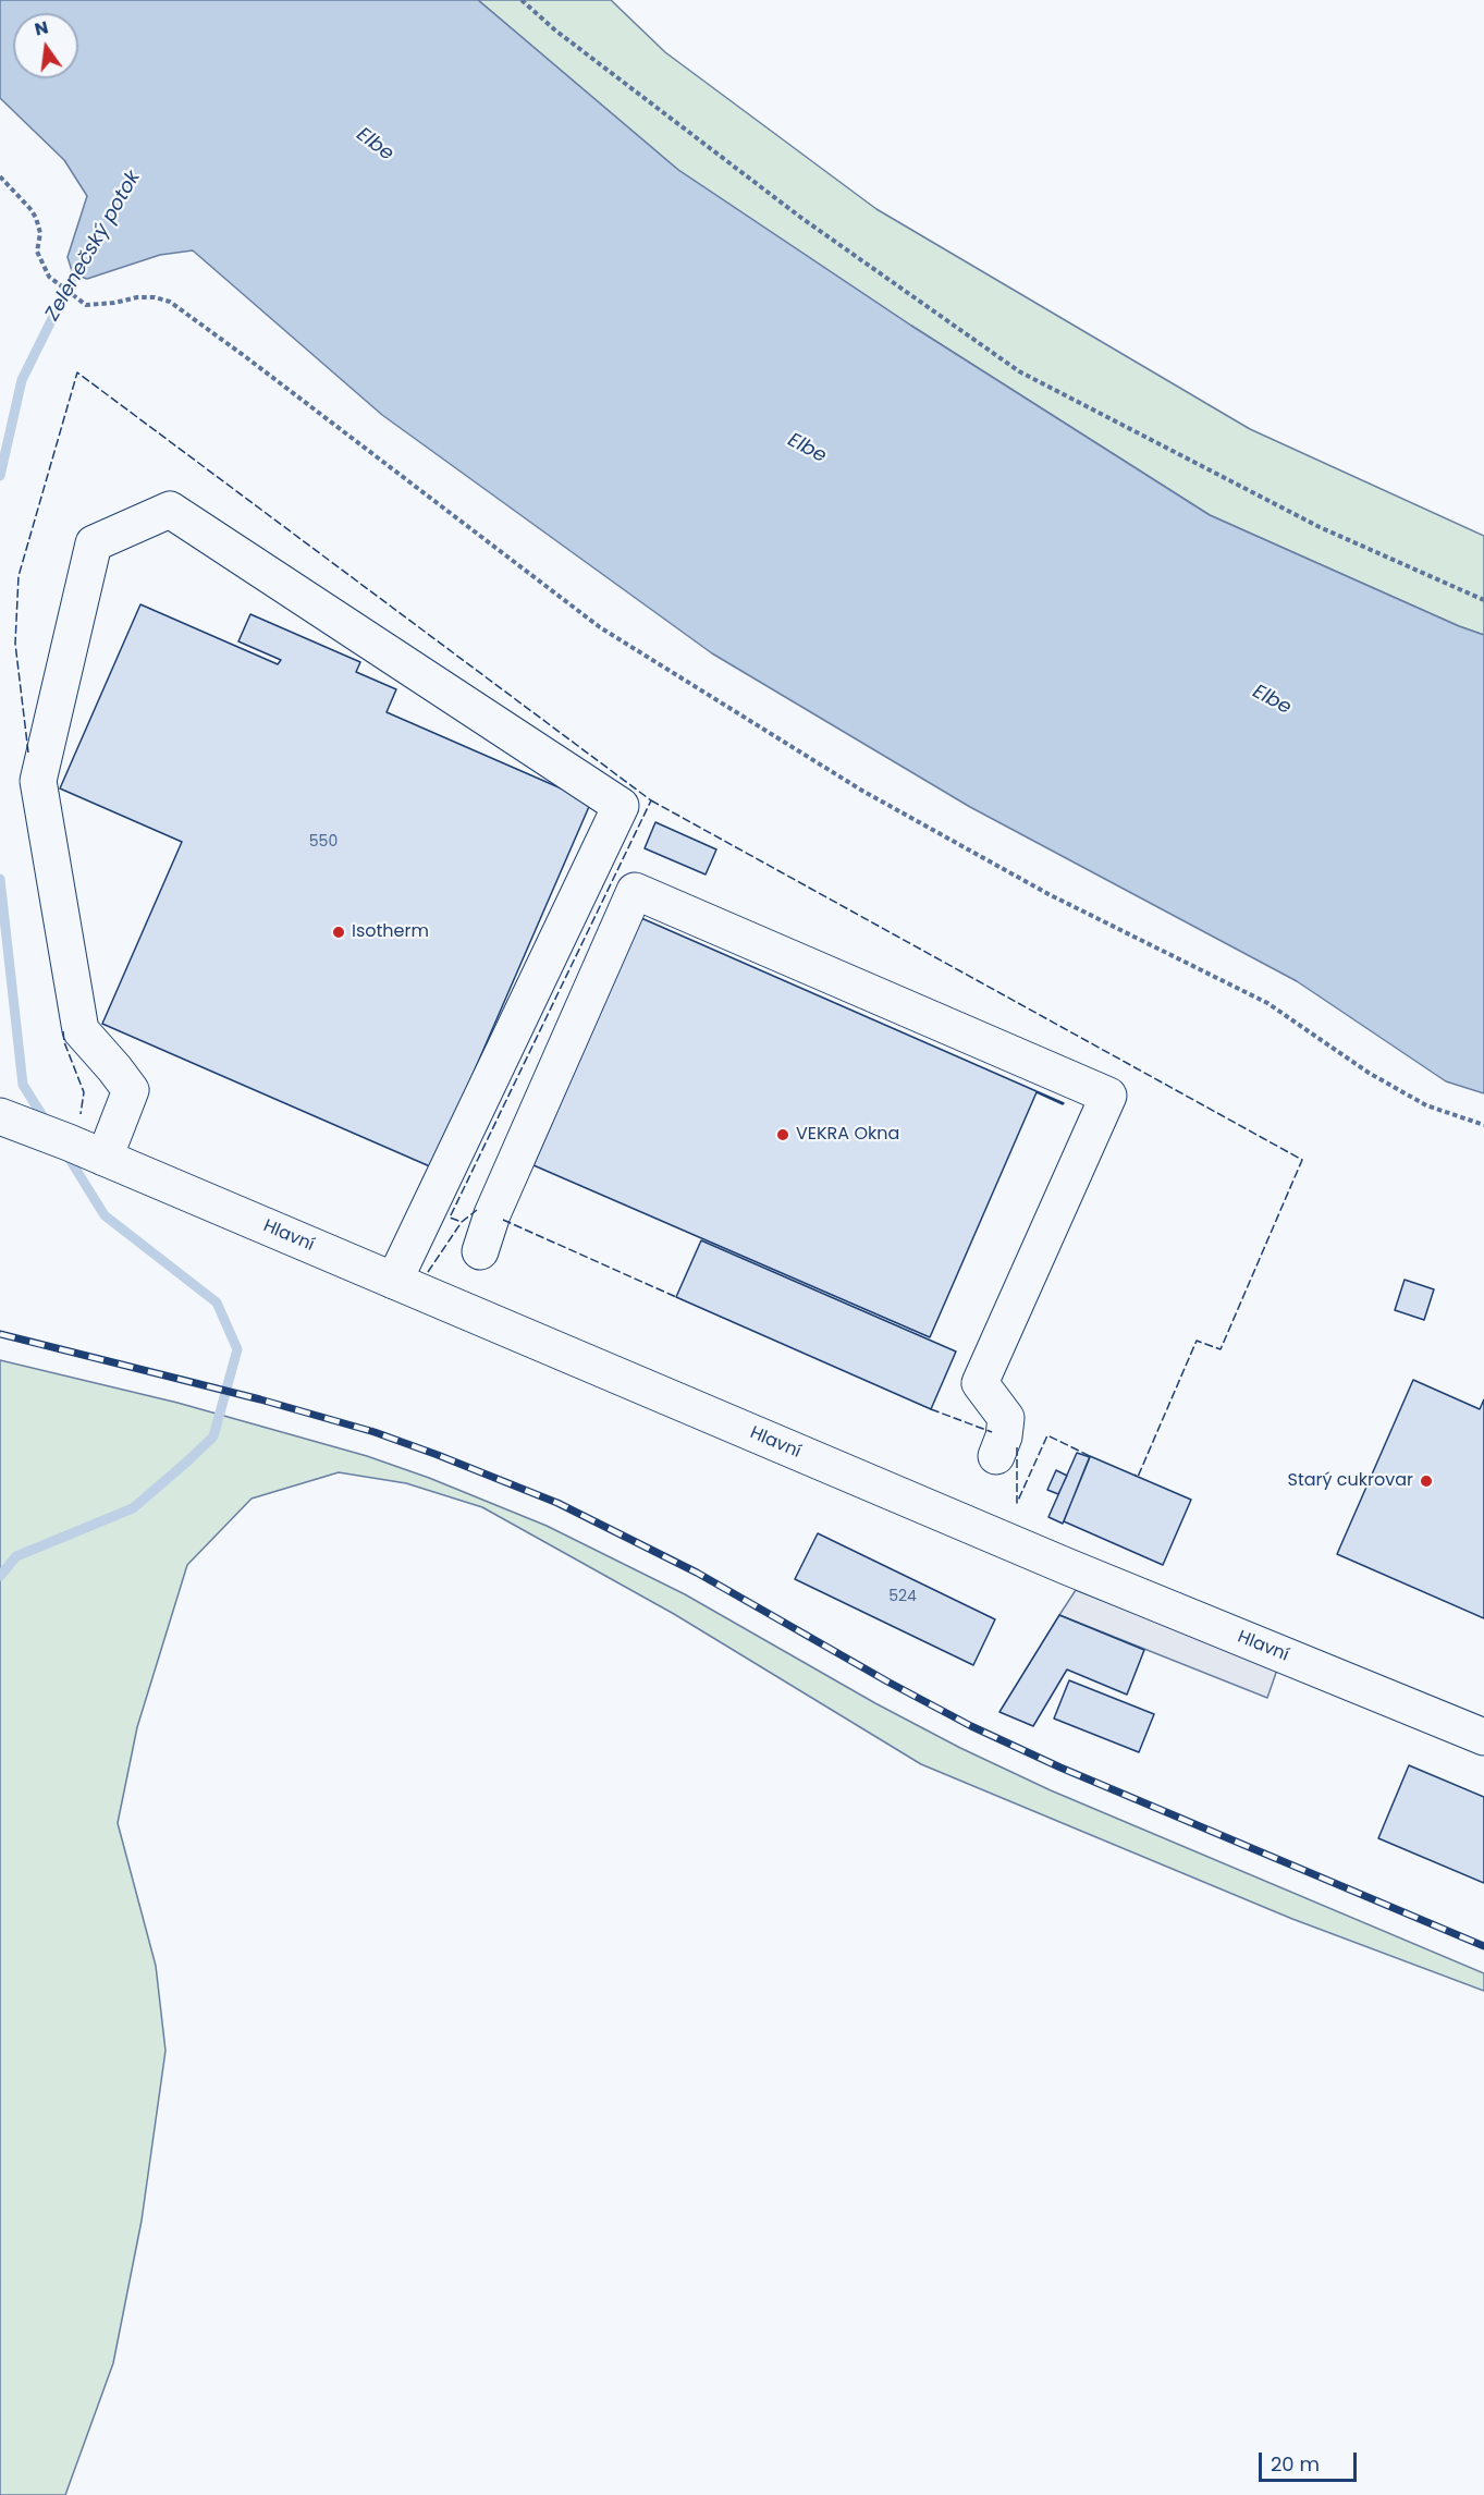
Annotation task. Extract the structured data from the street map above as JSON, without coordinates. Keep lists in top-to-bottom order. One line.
{"streets":{"main road":["Hlavní"]},"water":["Elbe","Zelenečský potok"],"places":["Isotherm","VEKRA Okna","Starý cukrovar"],"house_numbers":["550","524"],"scale_bar":"20 m","north":"top"}
